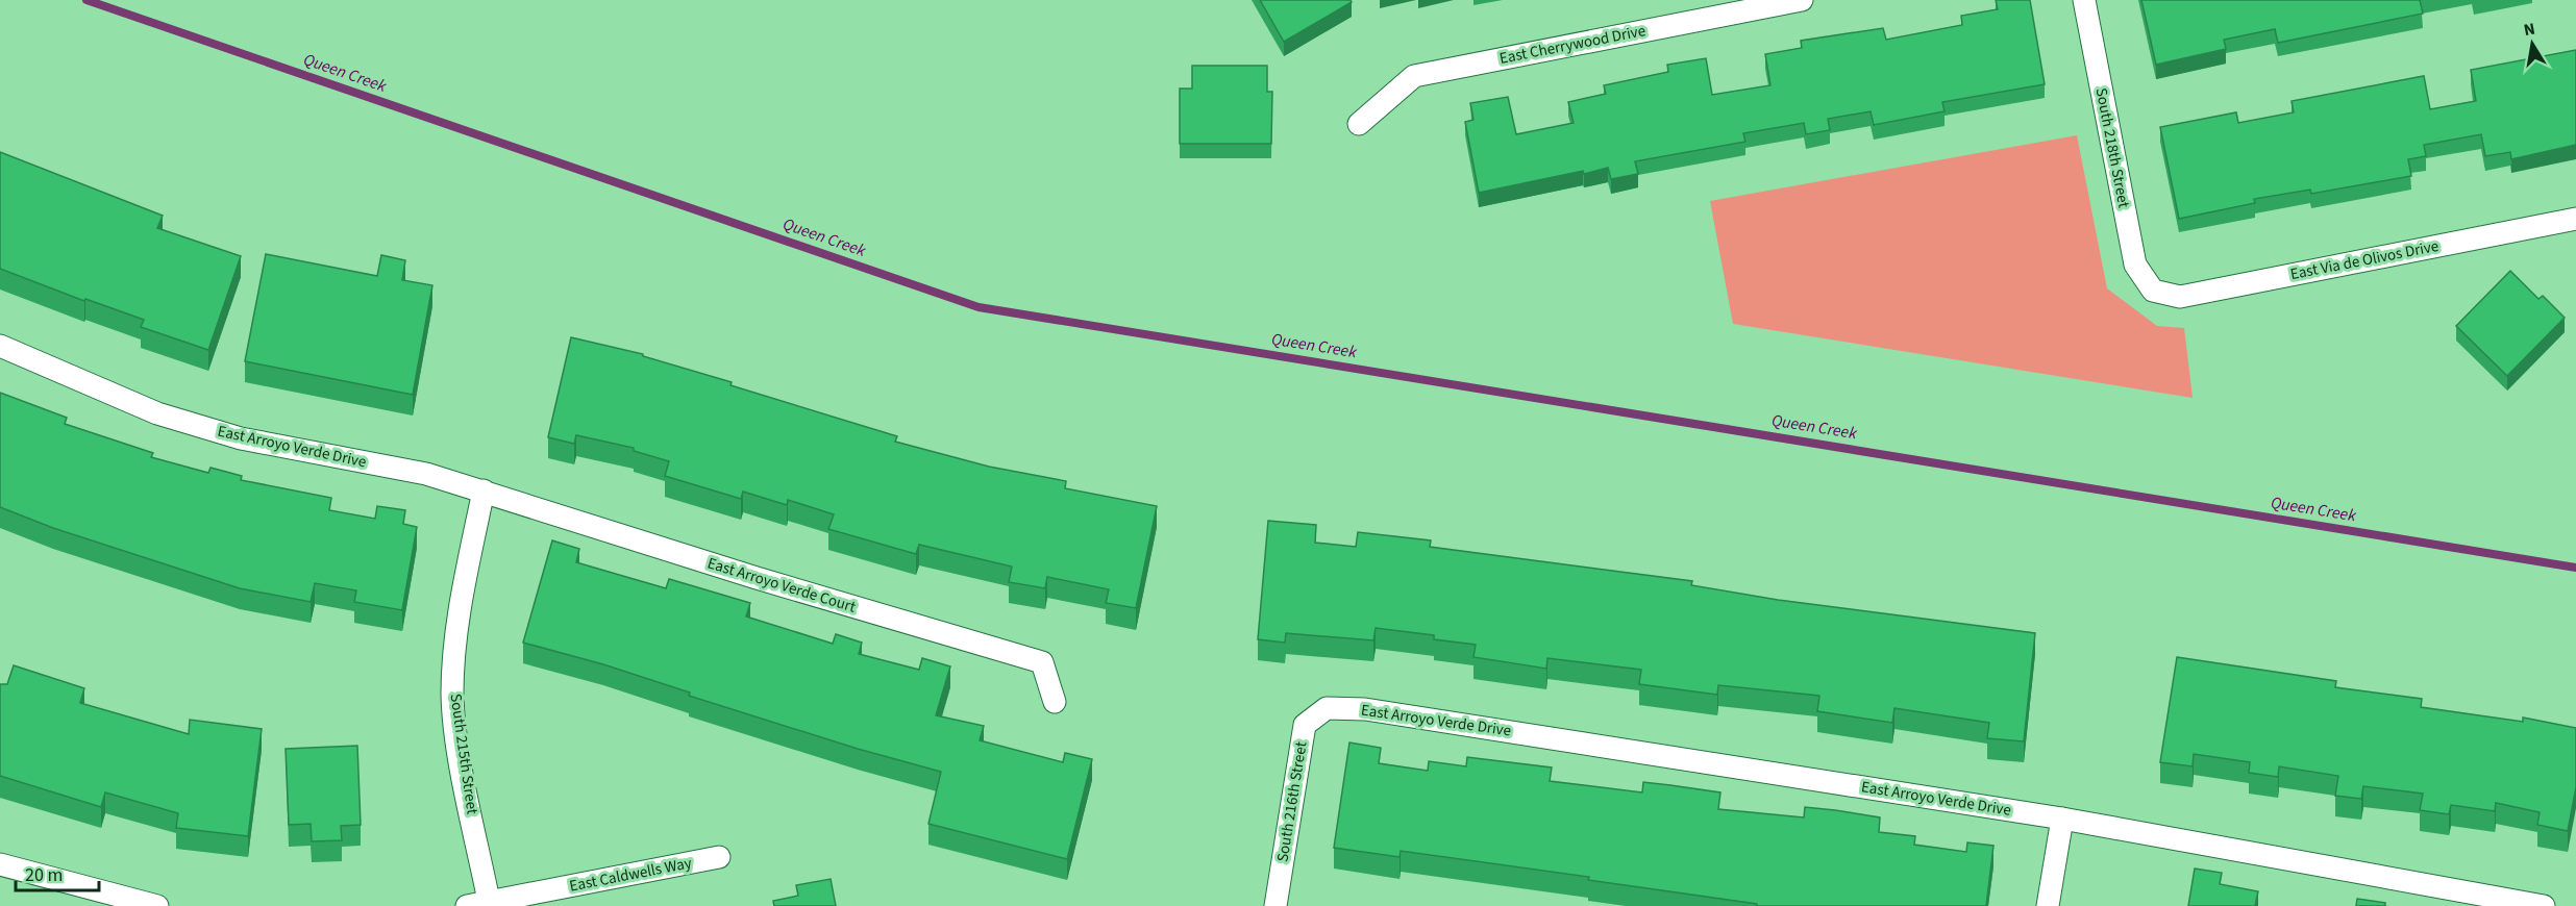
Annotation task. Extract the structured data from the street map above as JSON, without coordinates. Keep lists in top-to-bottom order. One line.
{"streets":{"street":["East Cherrywood Drive","South 218th Street","East Via de Olivos Drive","East Arroyo Verde Drive","East Arroyo Verde Court","South 215th Street","South 216th Street","East Caldwells Way"]},"crossings":[["South 218th Street","East Via de Olivos Drive"],["East Arroyo Verde Drive","East Arroyo Verde Court"],["East Arroyo Verde Drive","South 215th Street"],["East Arroyo Verde Drive","South 216th Street"],["East Arroyo Verde Court","South 215th Street"],["South 215th Street","East Caldwells Way"]],"water":["Queen Creek"],"scale_bar":"20 m","north":"top"}
